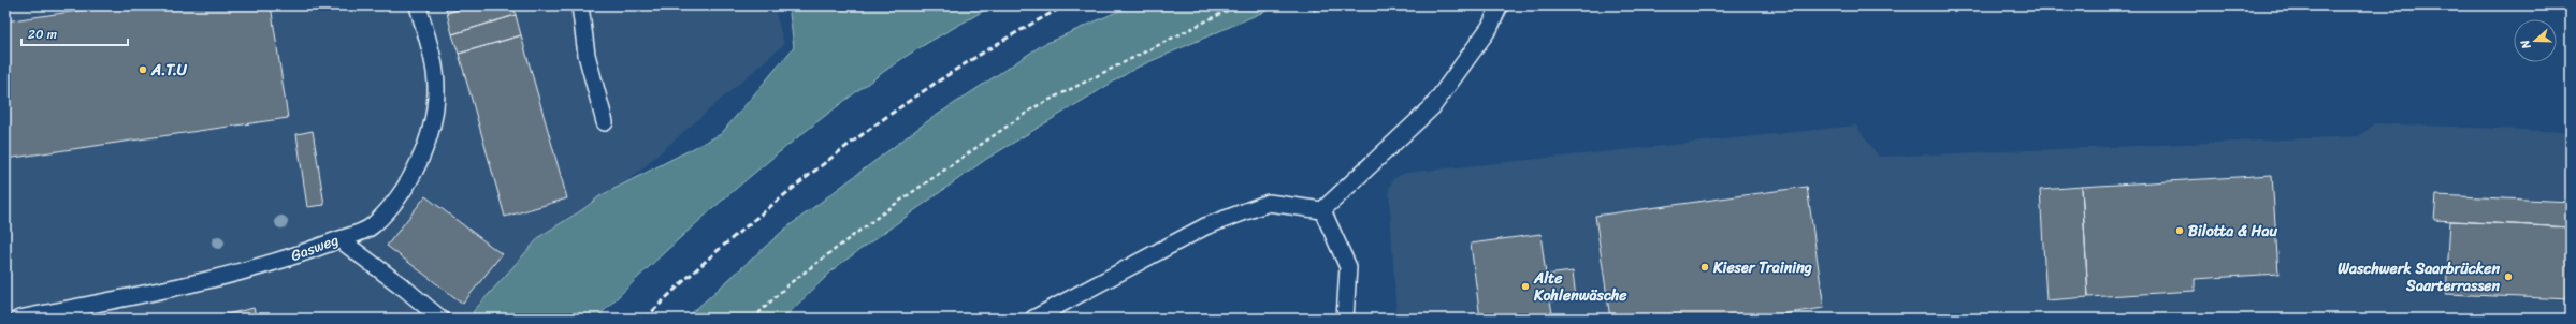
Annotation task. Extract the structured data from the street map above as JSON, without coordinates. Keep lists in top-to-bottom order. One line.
{"streets":{"lane":["Gasweg"]},"places":["A.T.U","Bilotta & Hau","Kieser Training","Waschwerk Saarbrücken Saarterrassen","Alte Kohlenwäsche"],"scale_bar":"20 m","north":"left"}
